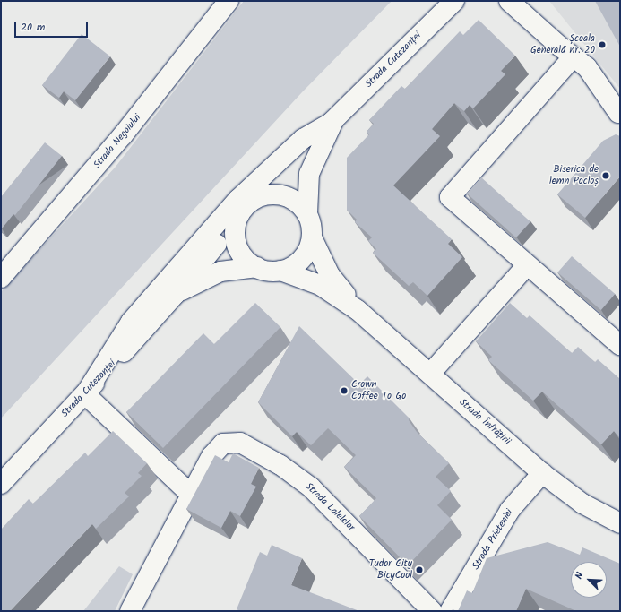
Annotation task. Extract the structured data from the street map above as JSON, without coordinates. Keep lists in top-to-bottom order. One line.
{"streets":{"street":["Strada Cutezanței","Strada Negoiului","Strada Înfrățirii","Strada Lalelelor","Strada Prieteniei"]},"crossings":[["Strada Cutezanței","Strada Înfrățirii"],["Strada Înfrățirii","Strada Prieteniei"]],"places":["Școala Generală nr. 20","Biserica de lemn Pocloș","Crown Coffee To Go","Tudor City BicyCool"],"scale_bar":"20 m","north":"top left"}
